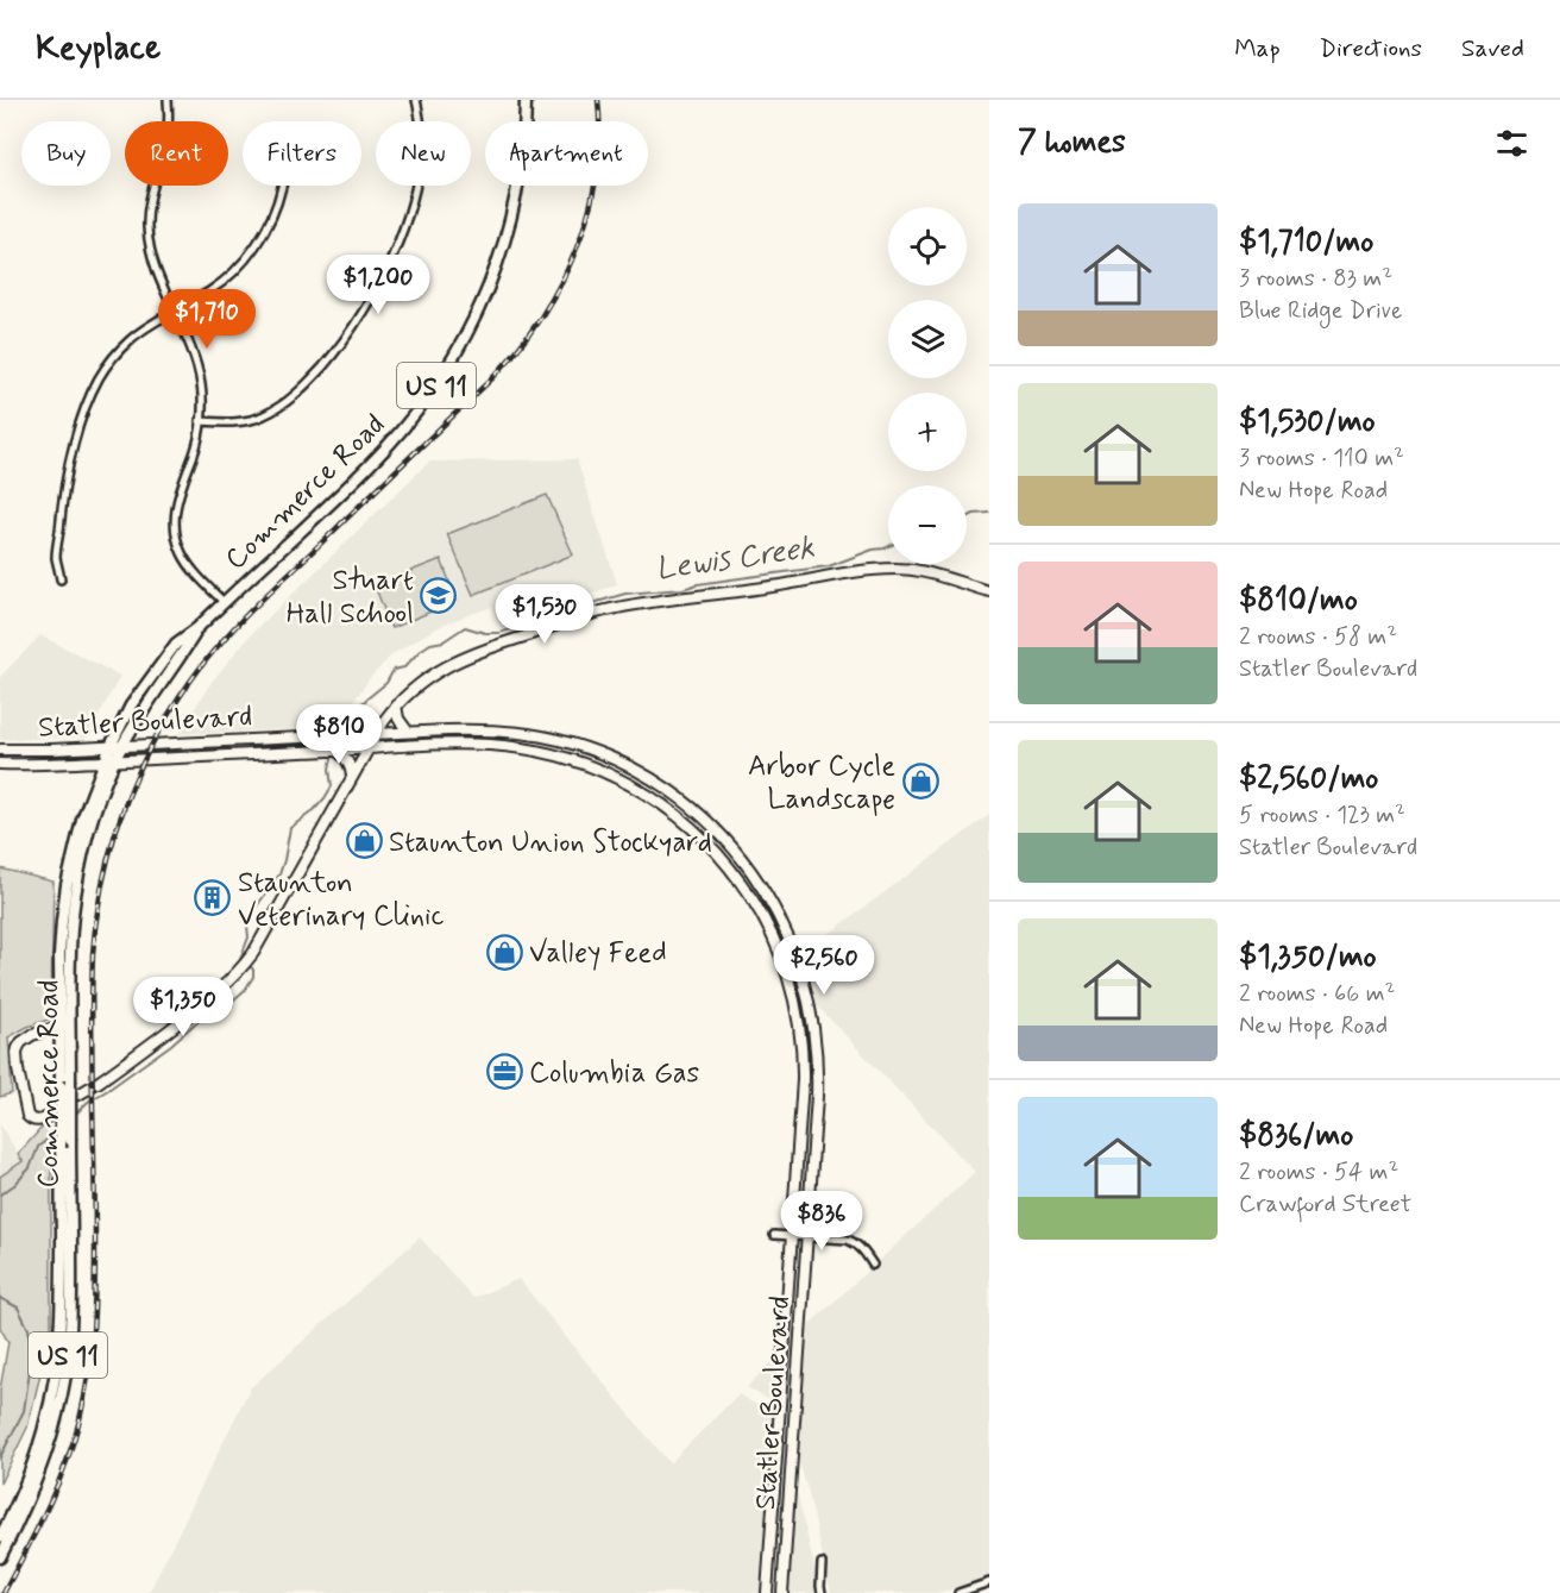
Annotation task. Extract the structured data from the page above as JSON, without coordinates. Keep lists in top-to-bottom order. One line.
{"streets":{"main road":["US 11","Commerce Road","Statler Boulevard"]},"crossings":[["Commerce Road","Statler Boulevard"]],"water":["Lewis Creek"],"places":{"school or university":["Stuart Hall School"],"shop":["Arbor Cycle Landscape","Staunton Union Stockyard","Valley Feed"],"building":["Staunton Veterinary Clinic"],"office":["Columbia Gas"]},"page":{"header":"Keyplace","nav":["Map","Directions","Saved"],"heading":"7 homes","chip":["Buy","Rent","Filters","New","Apartment"],"list":[{"name":"$1,710/mo","note":"3 rooms · 83 m² · Blue Ridge Drive"},{"name":"$1,530/mo","note":"3 rooms · 110 m² · New Hope Road"},{"name":"$810/mo","note":"2 rooms · 58 m² · Statler Boulevard"},{"name":"$2,560/mo","note":"5 rooms · 123 m² · Statler Boulevard"},{"name":"$1,350/mo","note":"2 rooms · 66 m² · New Hope Road"},{"name":"$836/mo","note":"2 rooms · 54 m² · Crawford Street"}],"map_buttons":["+","−"],"price":["$1,200","$1,710","$1,530","$810","$2,560","$1,350","$836"]}}
